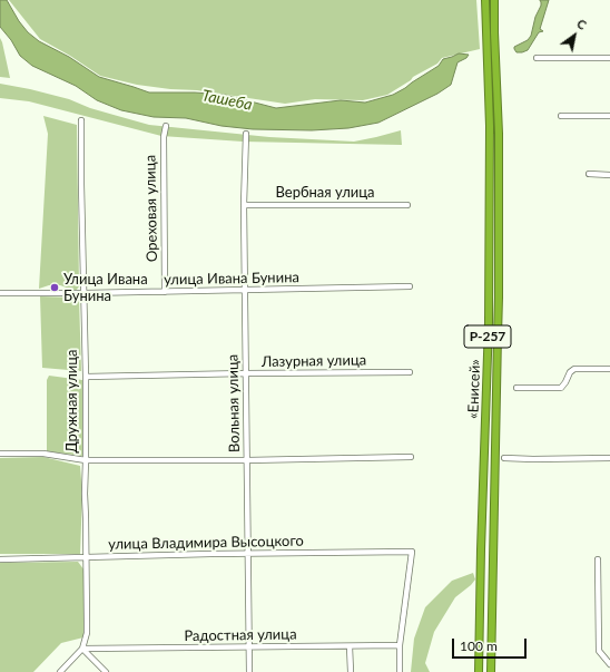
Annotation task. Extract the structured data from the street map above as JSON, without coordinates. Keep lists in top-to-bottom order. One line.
{"streets":{"highway":["Р-257","«Енисей»"],"street":["Вербная улица","Ореховая улица","улица Ивана Бунина","Лазурная улица","Дружная улица","Вольная улица","улица Владимира Высоцкого","Радостная улица"]},"crossings":[["Вербная улица","Вольная улица"],["Ореховая улица","улица Ивана Бунина"],["улица Ивана Бунина","Дружная улица"],["улица Ивана Бунина","Вольная улица"],["Лазурная улица","Дружная улица"],["Лазурная улица","Вольная улица"],["Дружная улица","улица Владимира Высоцкого"],["Дружная улица","Радостная улица"],["Вольная улица","улица Владимира Высоцкого"],["Вольная улица","Радостная улица"],["улица Владимира Высоцкого","Радостная улица"]],"water":["Ташеба"],"places":["Улица Ивана Бунина"],"scale_bar":"100 m","north":"top right"}
